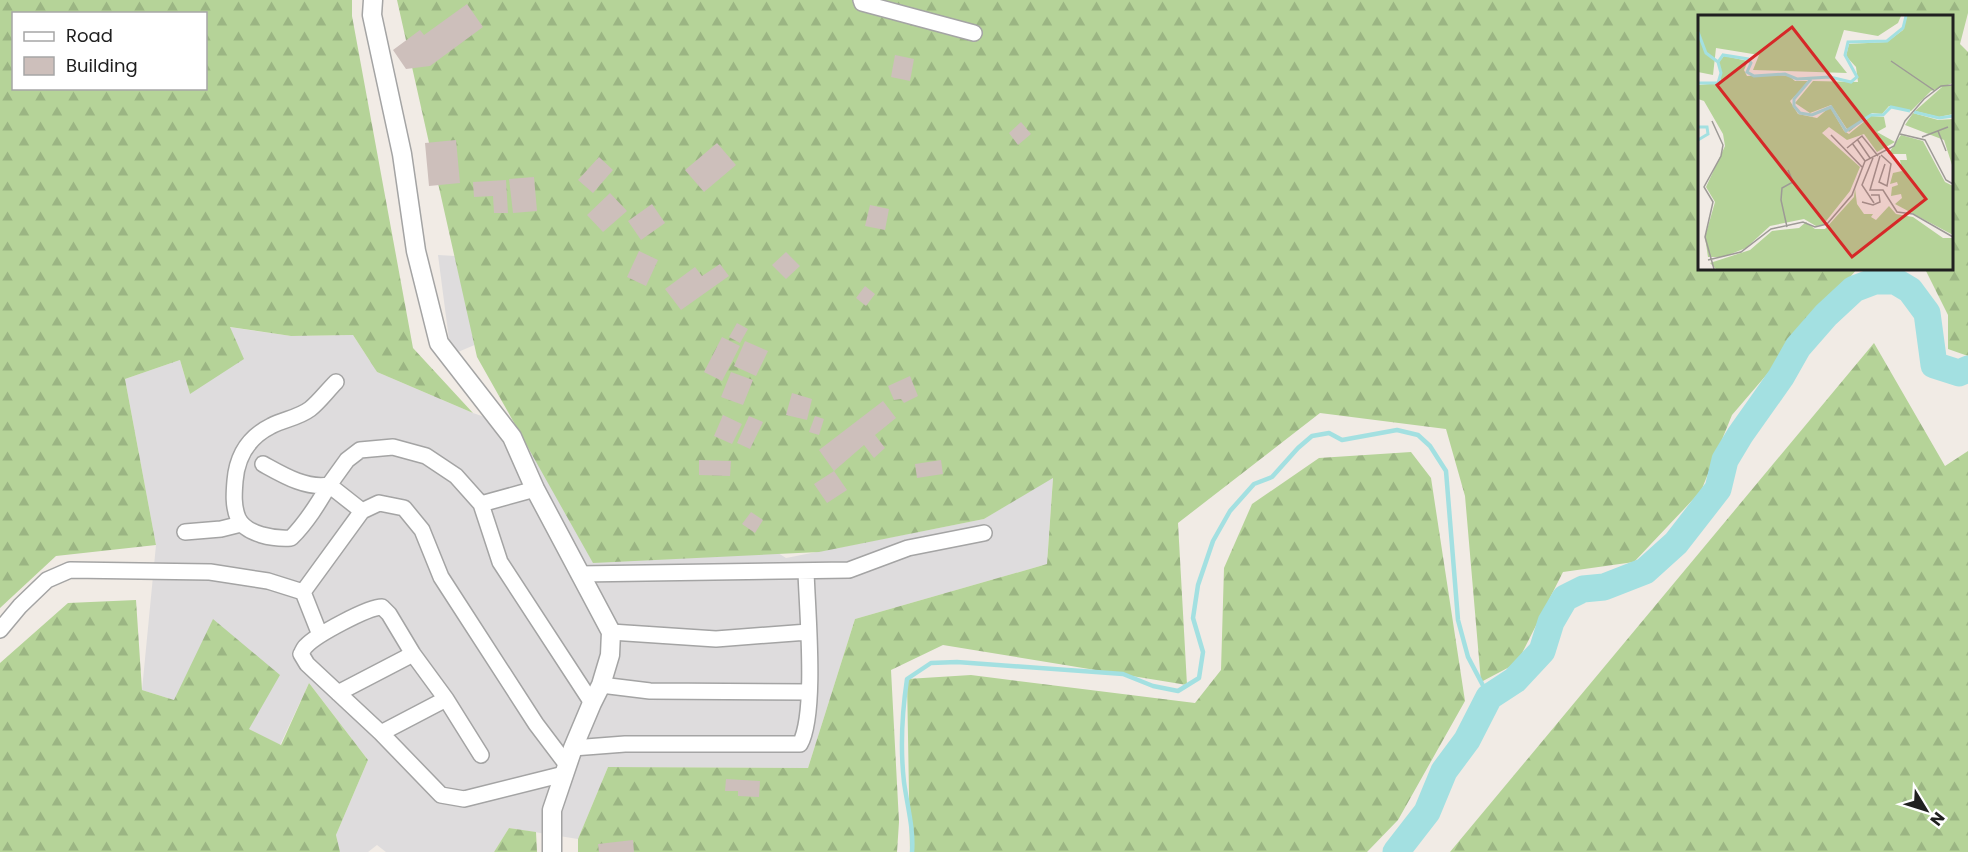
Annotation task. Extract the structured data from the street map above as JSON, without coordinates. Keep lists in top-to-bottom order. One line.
{"legend":["Road","Building"],"north":"bottom right"}
